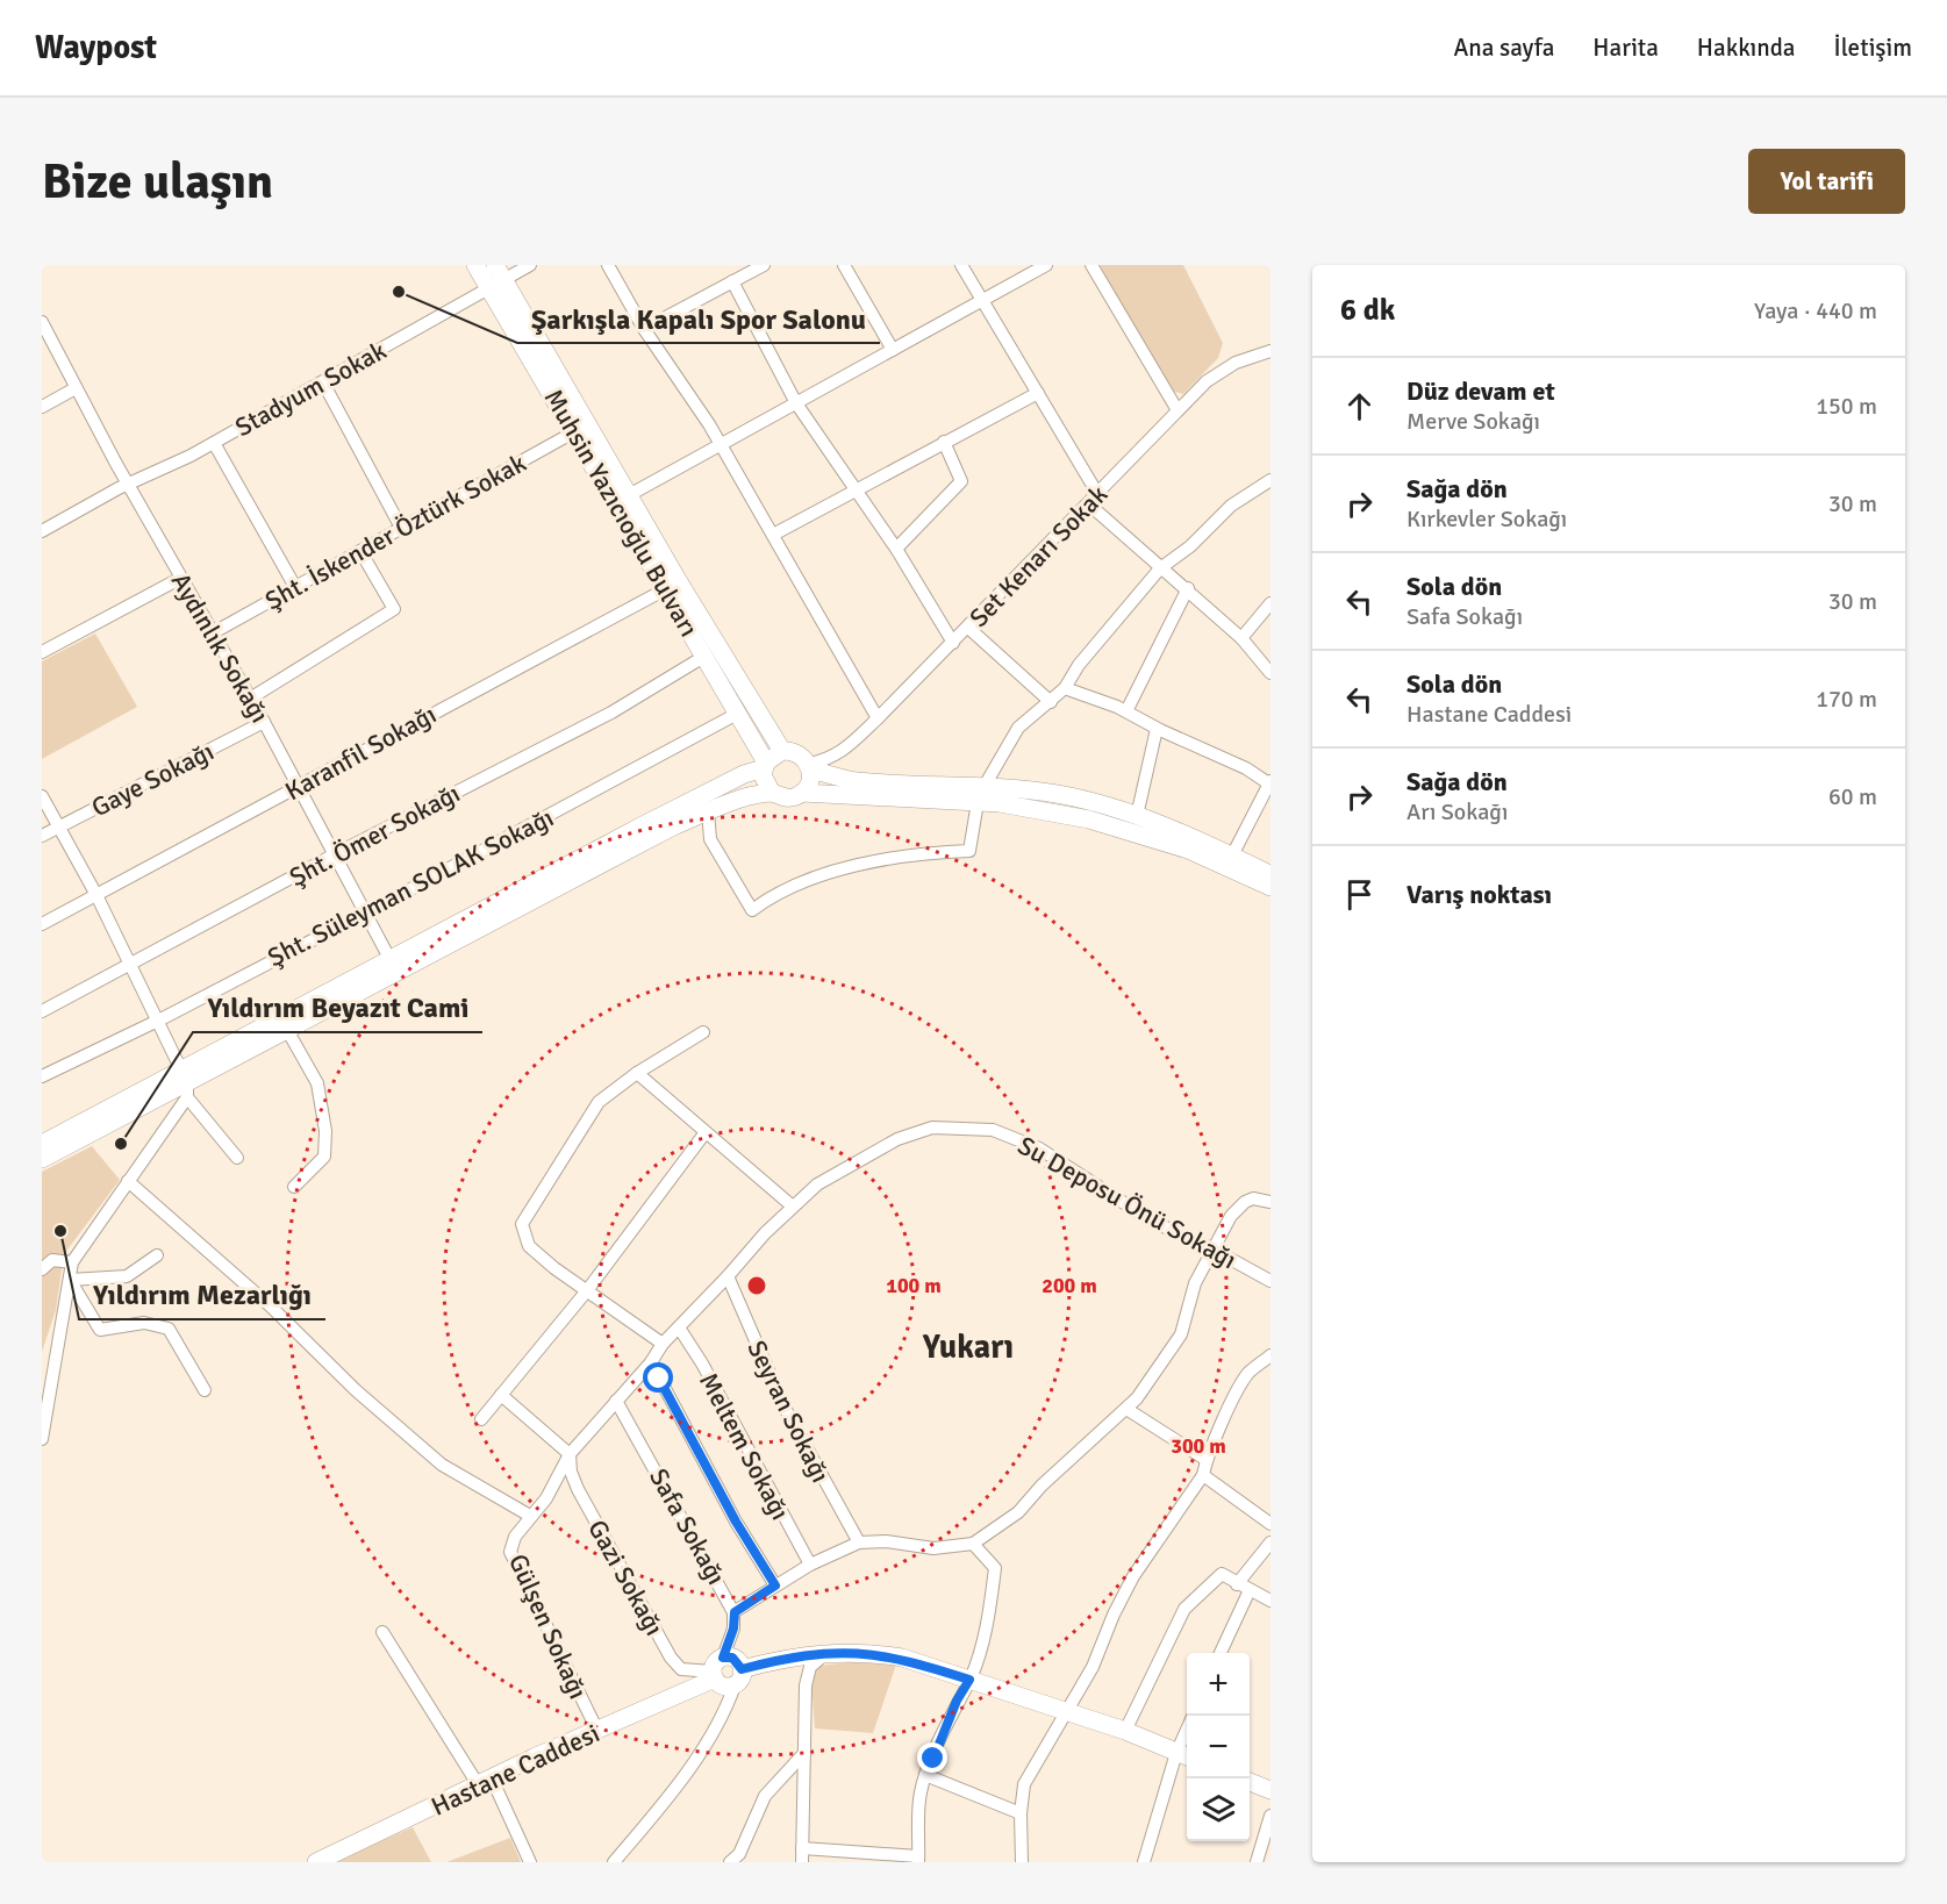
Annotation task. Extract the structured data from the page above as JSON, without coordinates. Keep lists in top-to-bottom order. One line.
{"streets":{"street":["Stadyum Sokak","Muhsin Yazıcıoğlu Bulvarı","Şht. İskender Öztürk Sokak","Set Kenarı Sokak","Aydınlık Sokağı","Karanfil Sokağı","Gaye Sokağı","Şht. Ömer Sokağı","Şht. Süleyman SOLAK Sokağı","Su Deposu Önü Sokağı","Seyran Sokağı","Meltem Sokağı","Safa Sokağı","Gazi Sokağı","Gülşen Sokağı","Hastane Caddesi"]},"crossings":[["Stadyum Sokak","Muhsin Yazıcıoğlu Bulvarı"],["Stadyum Sokak","Aydınlık Sokağı"],["Muhsin Yazıcıoğlu Bulvarı","Şht. İskender Öztürk Sokak"],["Muhsin Yazıcıoğlu Bulvarı","Set Kenarı Sokak"],["Muhsin Yazıcıoğlu Bulvarı","Karanfil Sokağı"],["Muhsin Yazıcıoğlu Bulvarı","Şht. Ömer Sokağı"],["Muhsin Yazıcıoğlu Bulvarı","Şht. Süleyman SOLAK Sokağı"],["Şht. İskender Öztürk Sokak","Aydınlık Sokağı"],["Aydınlık Sokağı","Karanfil Sokağı"],["Aydınlık Sokağı","Gaye Sokağı"],["Aydınlık Sokağı","Şht. Ömer Sokağı"],["Aydınlık Sokağı","Şht. Süleyman SOLAK Sokağı"],["Su Deposu Önü Sokağı","Gülşen Sokağı"],["Seyran Sokağı","Gülşen Sokağı"],["Meltem Sokağı","Gülşen Sokağı"],["Safa Sokağı","Gazi Sokağı"],["Safa Sokağı","Gülşen Sokağı"],["Safa Sokağı","Hastane Caddesi"],["Gazi Sokağı","Gülşen Sokağı"],["Gazi Sokağı","Hastane Caddesi"],["Gülşen Sokağı","Hastane Caddesi"]],"districts":["Yukarı"],"places":["Şarkışla Kapalı Spor Salonu","Yıldırım Beyazıt Cami","Yıldırım Mezarlığı"],"page":{"header":"Waypost","nav":["Ana sayfa","Harita","Hakkında","İletişim"],"buttons":"Yol tarifi","title":"Bize ulaşın","heading":["6 dk","Yaya · 440 m"],"list":[["Düz devam et","Merve Sokağı","150 m"],["Sağa dön","Kırkevler Sokağı","30 m"],["Sola dön","Safa Sokağı","30 m"],["Sola dön","Hastane Caddesi","170 m"],["Sağa dön","Arı Sokağı","60 m"],"Varış noktası"],"map_buttons":["+","−"]},"rings":["100 m","200 m","300 m"]}
